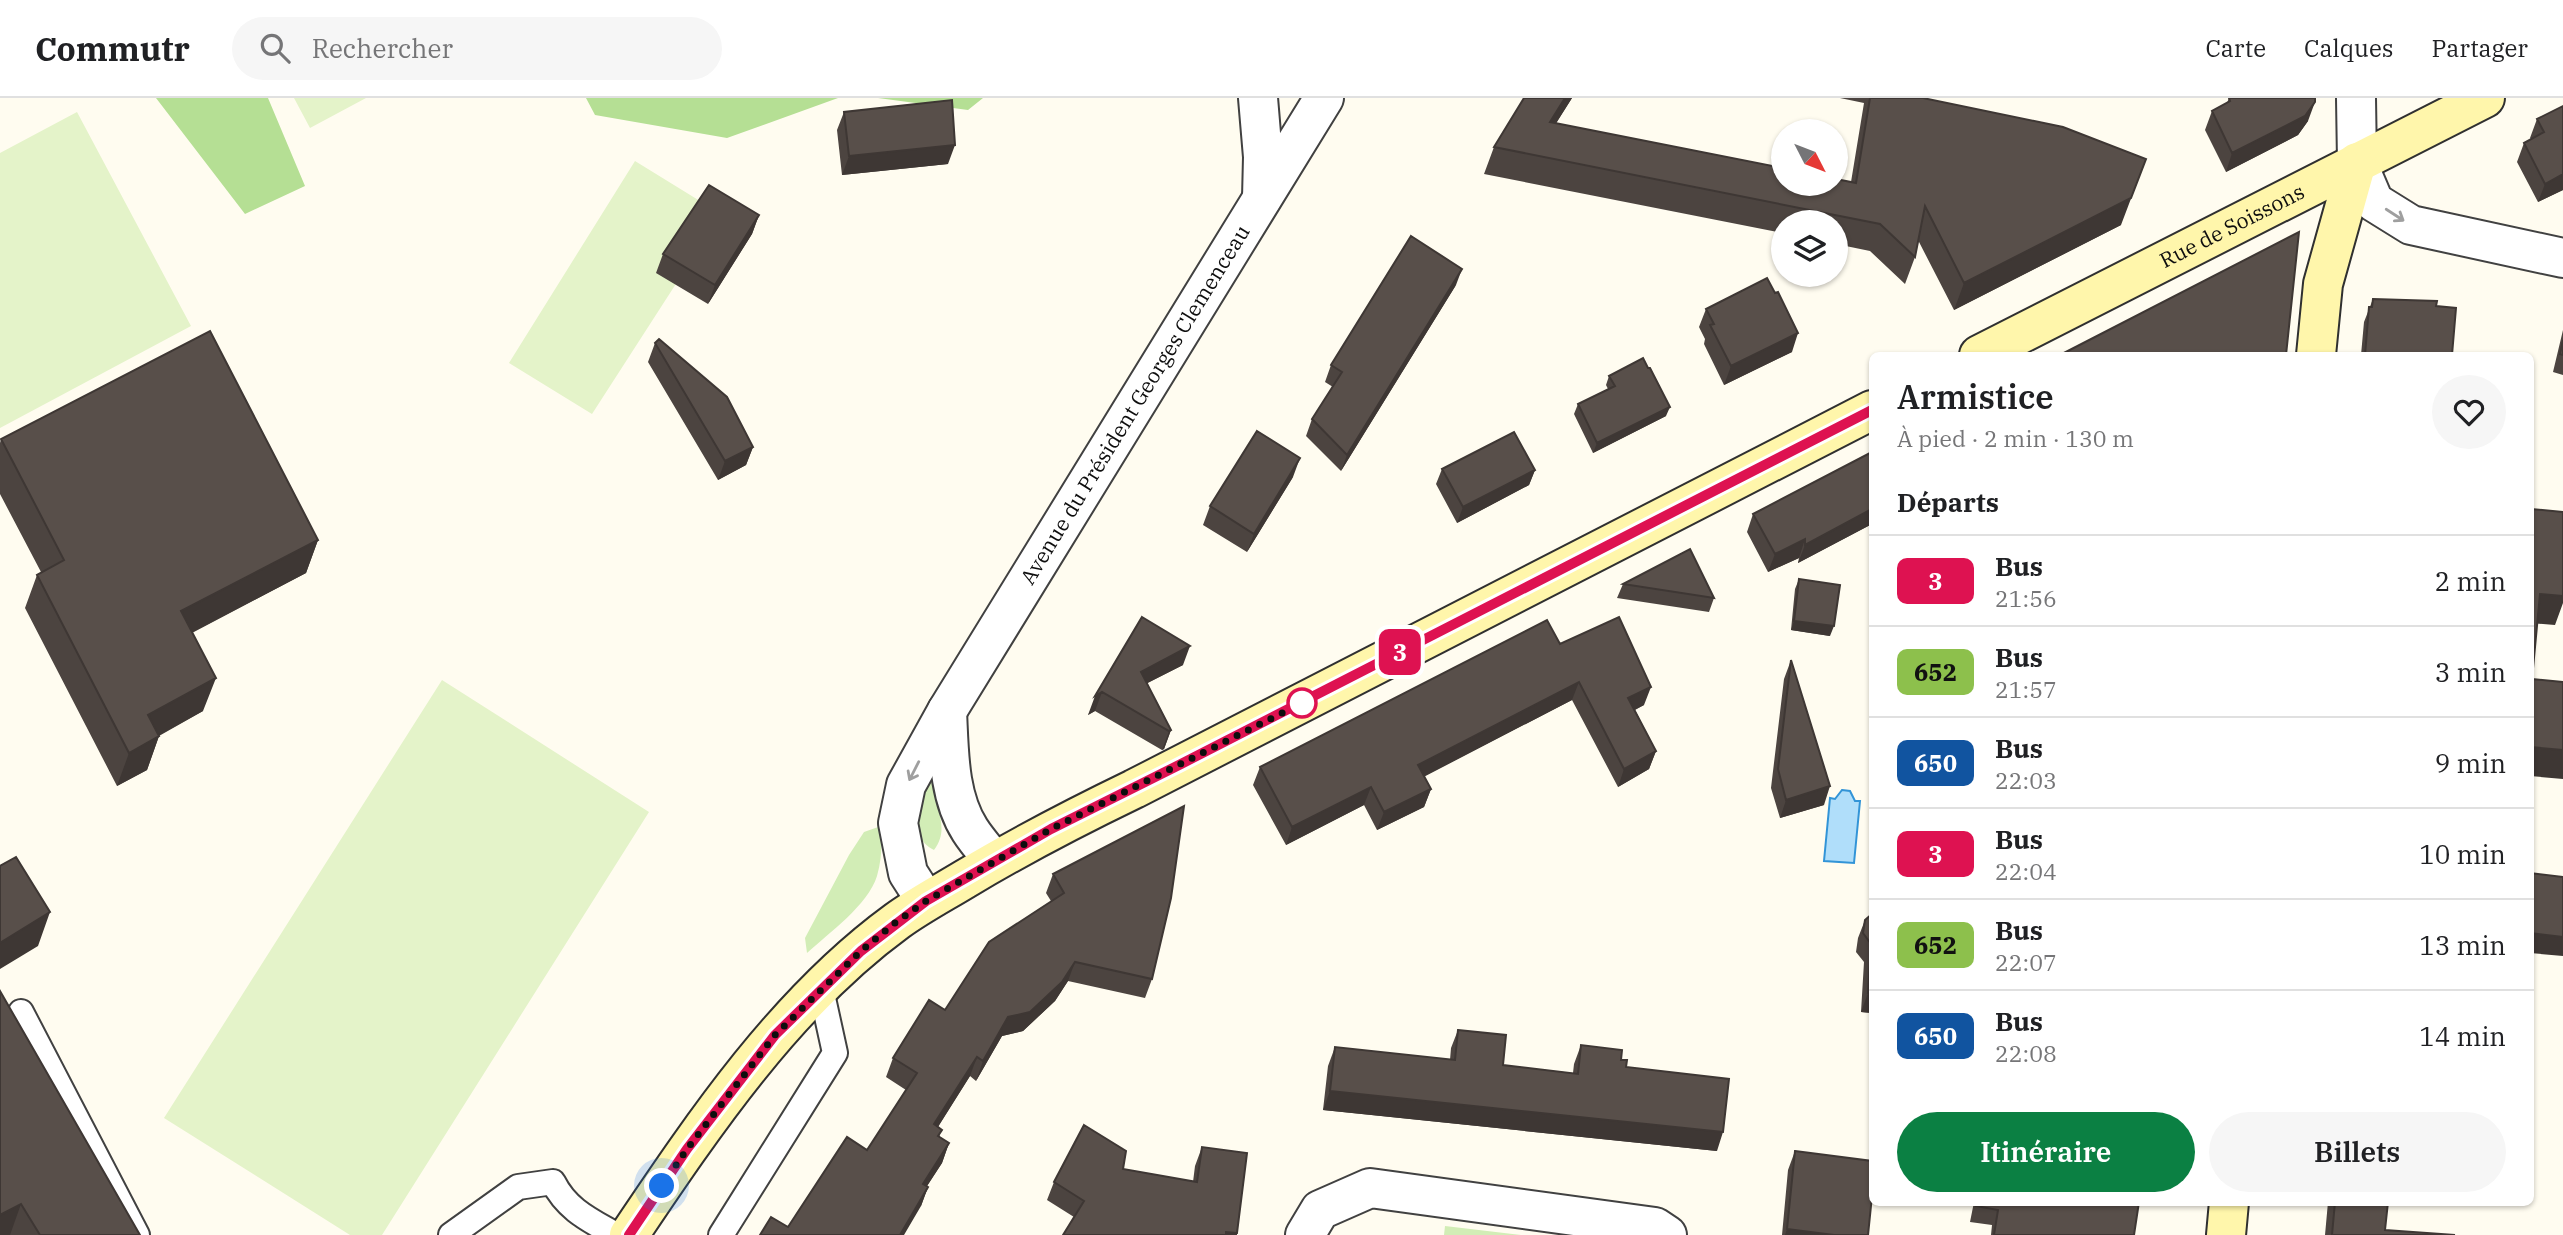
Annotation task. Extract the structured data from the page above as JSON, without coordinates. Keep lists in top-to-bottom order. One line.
{"streets":{"main road":["Rue de Soissons"],"street":["Avenue du Président Georges Clemenceau"]},"lines":["bus line 3"],"north":"bottom right","page":{"header":"Commutr","search":"Rechercher","nav":["Carte","Calques","Partager"],"on_map":"3","heading":[["Armistice","À pied · 2 min · 130 m"],"Départs"],"list":[{"mark":"3","name":"Bus","note":"21:56","value":"2 min"},{"mark":"652","name":"Bus","note":"21:57","value":"3 min"},{"mark":"650","name":"Bus","note":"22:03","value":"9 min"},{"mark":"3","name":"Bus","note":"22:04","value":"10 min"},{"mark":"652","name":"Bus","note":"22:07","value":"13 min"},{"mark":"650","name":"Bus","note":"22:08","value":"14 min"}],"buttons":["Itinéraire","Billets"]}}
